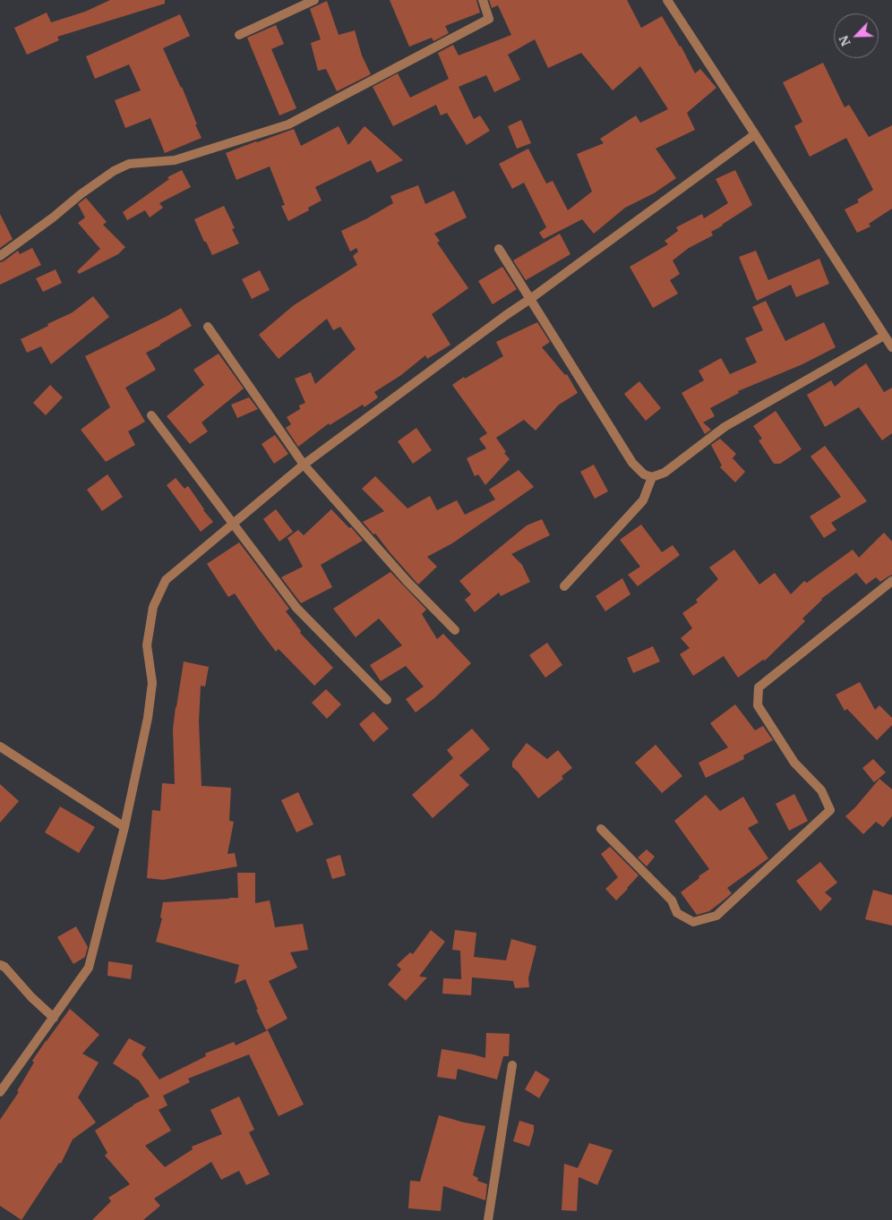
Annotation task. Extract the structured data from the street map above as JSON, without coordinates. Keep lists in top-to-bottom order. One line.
{"north":"bottom left"}
